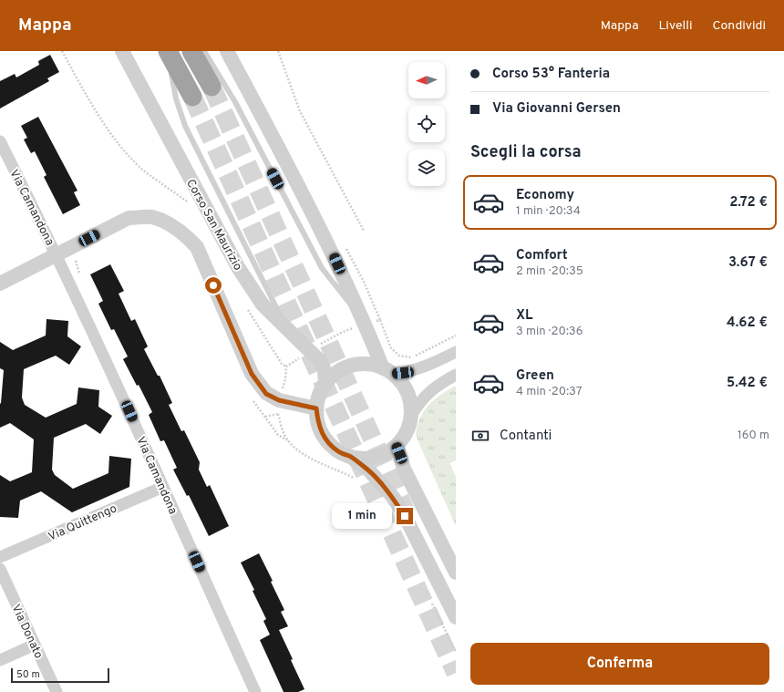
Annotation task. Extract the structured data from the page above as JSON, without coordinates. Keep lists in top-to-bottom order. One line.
{"streets":{"street":["Via Camandona","Corso San Maurizio","Via Quittengo","Via Donato"]},"crossings":[["Via Camandona","Via Quittengo"]],"scale_bar":"50 m","north":"left","page":{"header":"Mappa","nav":["Mappa","Livelli","Condividi"],"banner":["Corso 53° Fanteria","Via Giovanni Gersen"],"heading":"Scegli la corsa","list":[{"name":"Economy","note":"1 min · 20:34","value":"2.72 €"},{"name":"Comfort","note":"2 min · 20:35","value":"3.67 €"},{"name":"XL","note":"3 min · 20:36","value":"4.62 €"},{"name":"Green","note":"4 min · 20:37","value":"5.42 €"}],"pay":["Contanti","160 m"],"bubble":"1 min","buttons":"Conferma","scale":"50 m"}}
